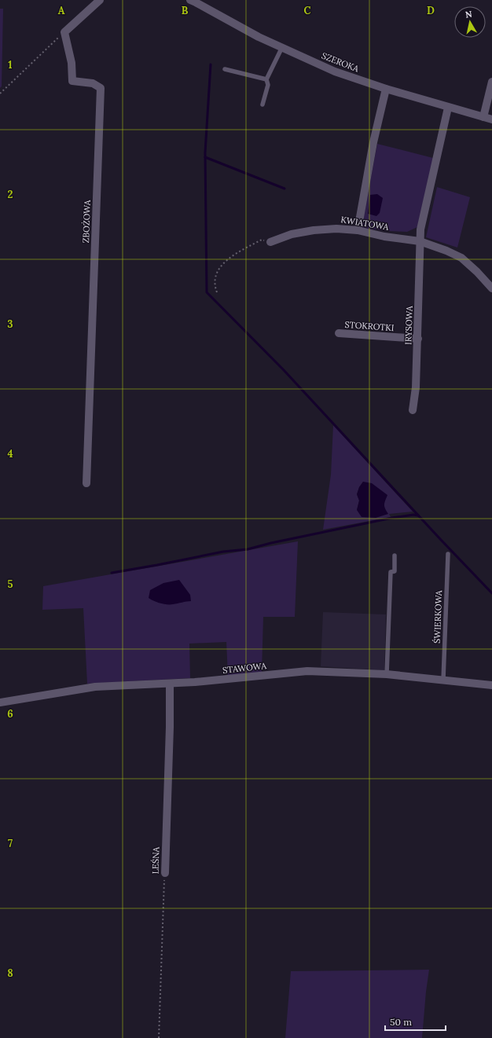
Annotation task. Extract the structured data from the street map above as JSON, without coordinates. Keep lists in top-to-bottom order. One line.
{"streets":{"street":["SZEROKA","ZBOŻOWA","KWIATOWA","IRYSOWA","STOKROTKI","STAWOWA","LEŚNA"],"lane":["ŚWIERKOWA"]},"crossings":[["KWIATOWA","IRYSOWA"],["IRYSOWA","STOKROTKI"],["ŚWIERKOWA","STAWOWA"],["STAWOWA","LEŚNA"]],"scale_bar":"50 m","north":"top","grid":{"columns":["A","B","C","D"],"rows":["1","2","3","4","5","6","7","8"]}}
